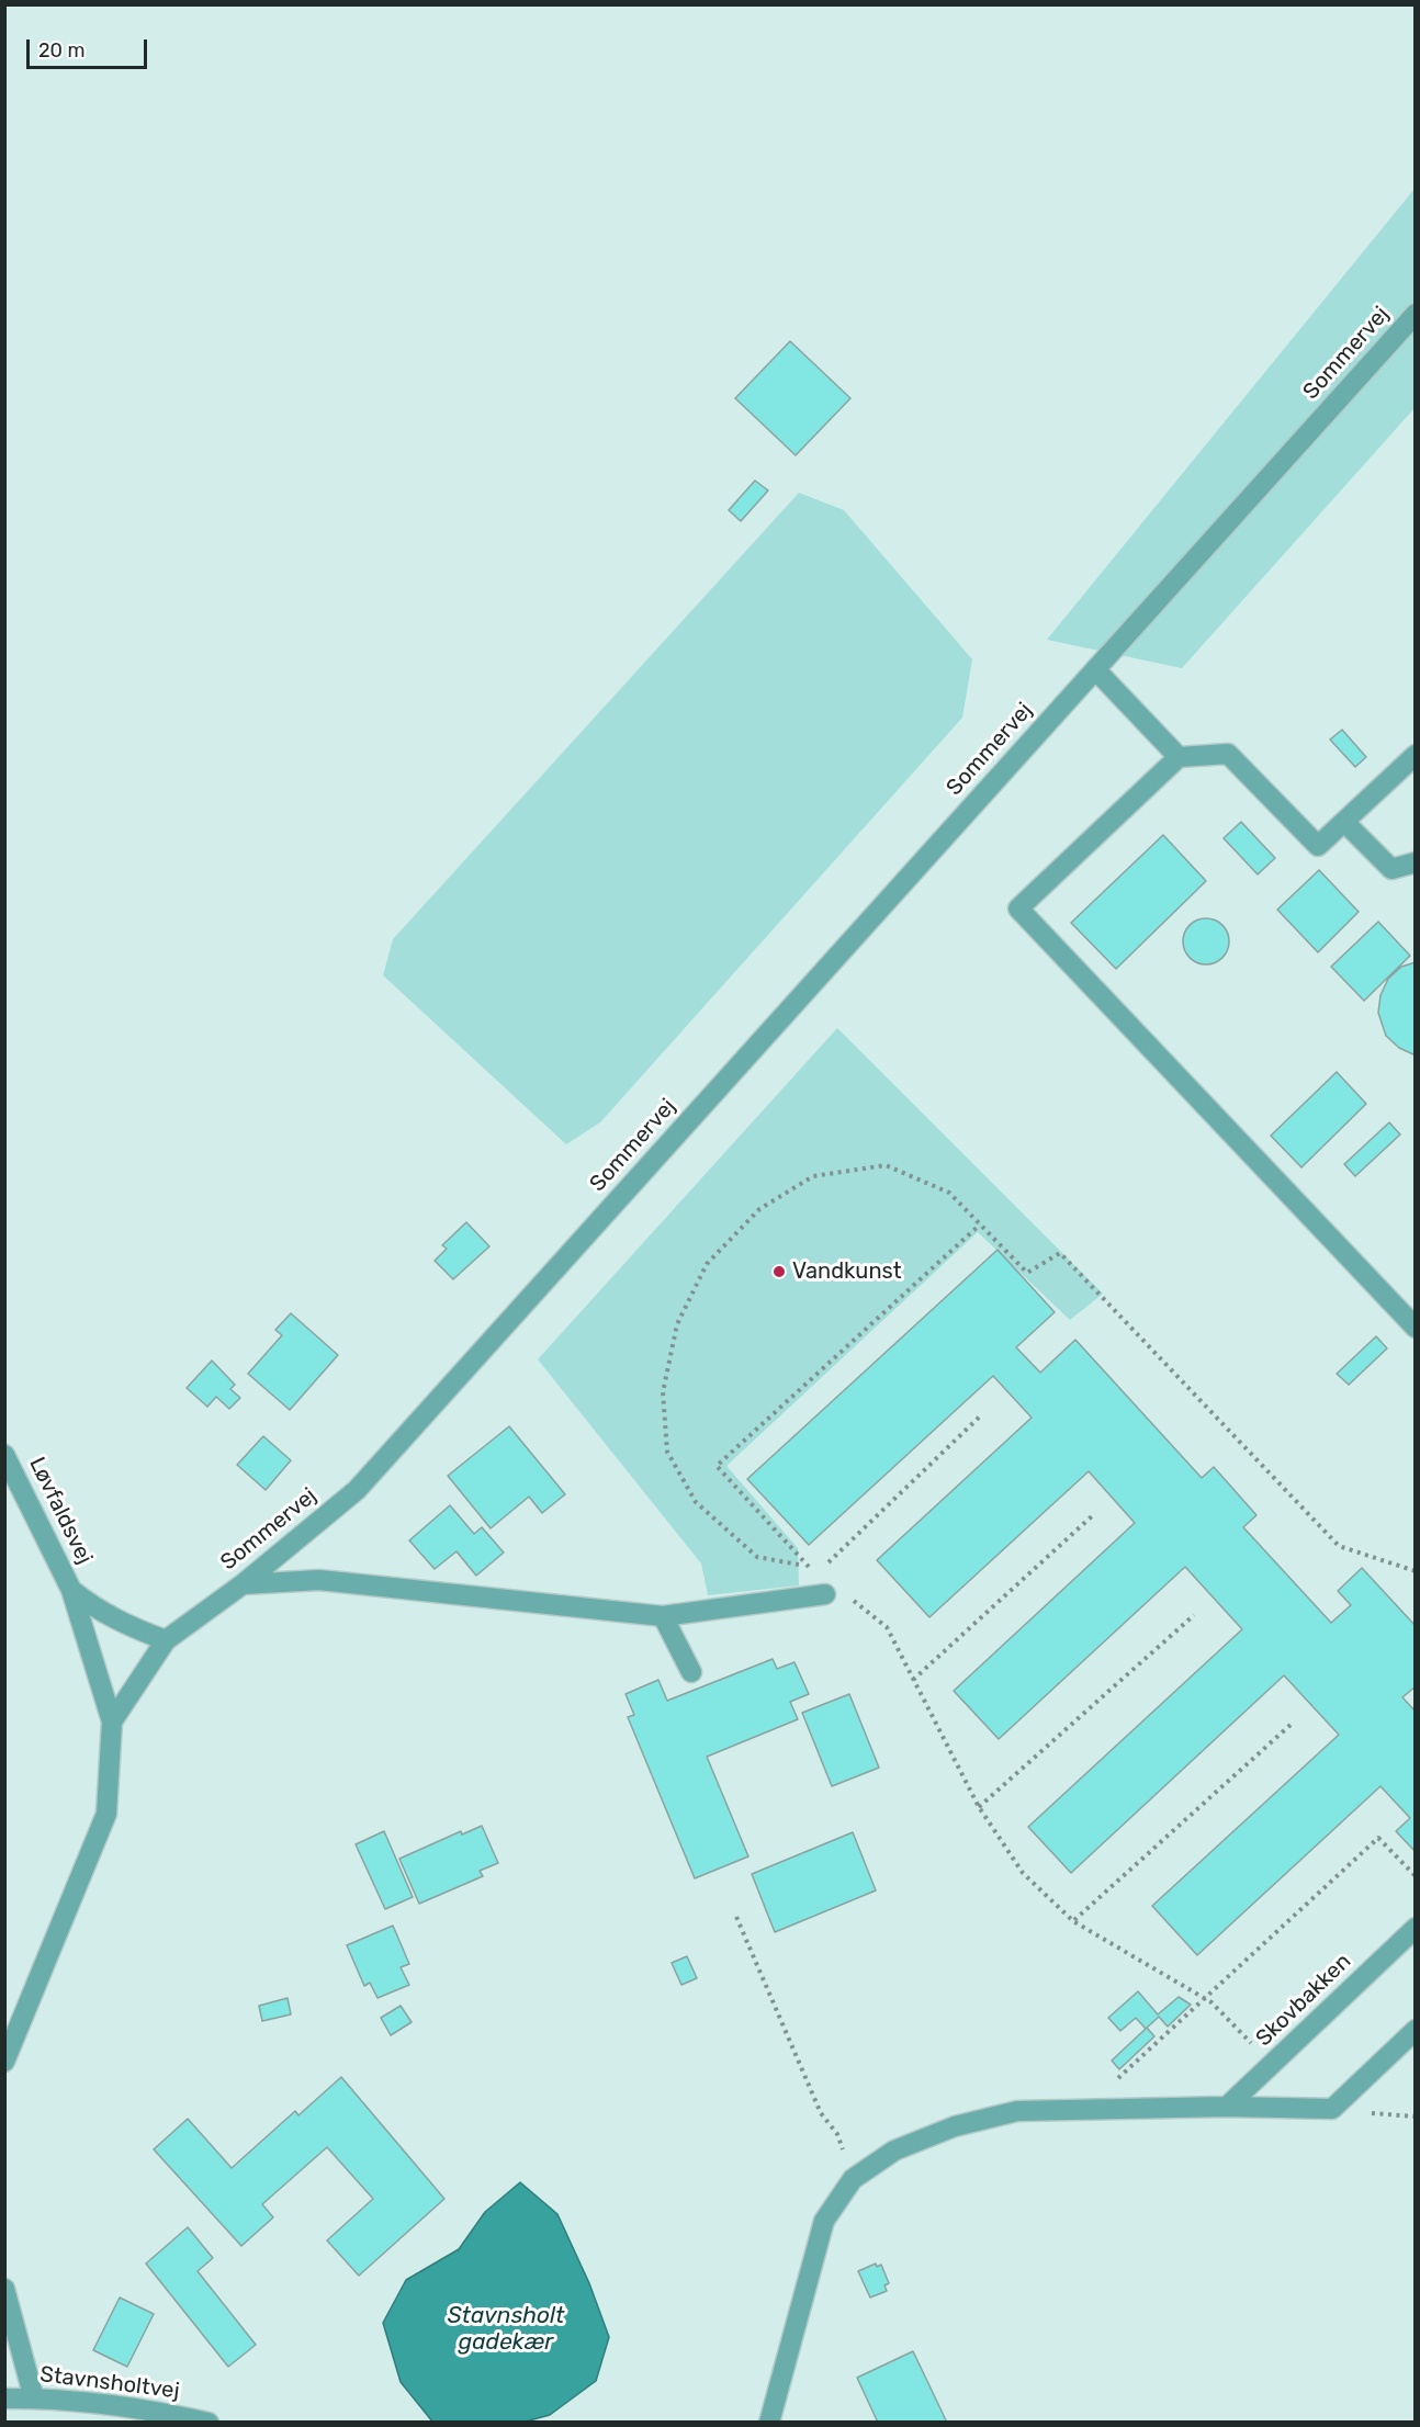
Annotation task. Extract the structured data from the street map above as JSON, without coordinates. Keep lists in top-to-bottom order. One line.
{"streets":{"street":["Sommervej","Løvfaldsvej","Skovbakken","Stavnsholtvej"]},"crossings":[["Sommervej","Løvfaldsvej"]],"water":["Stavnsholt gadekær"],"places":["Vandkunst"],"scale_bar":"20 m"}
